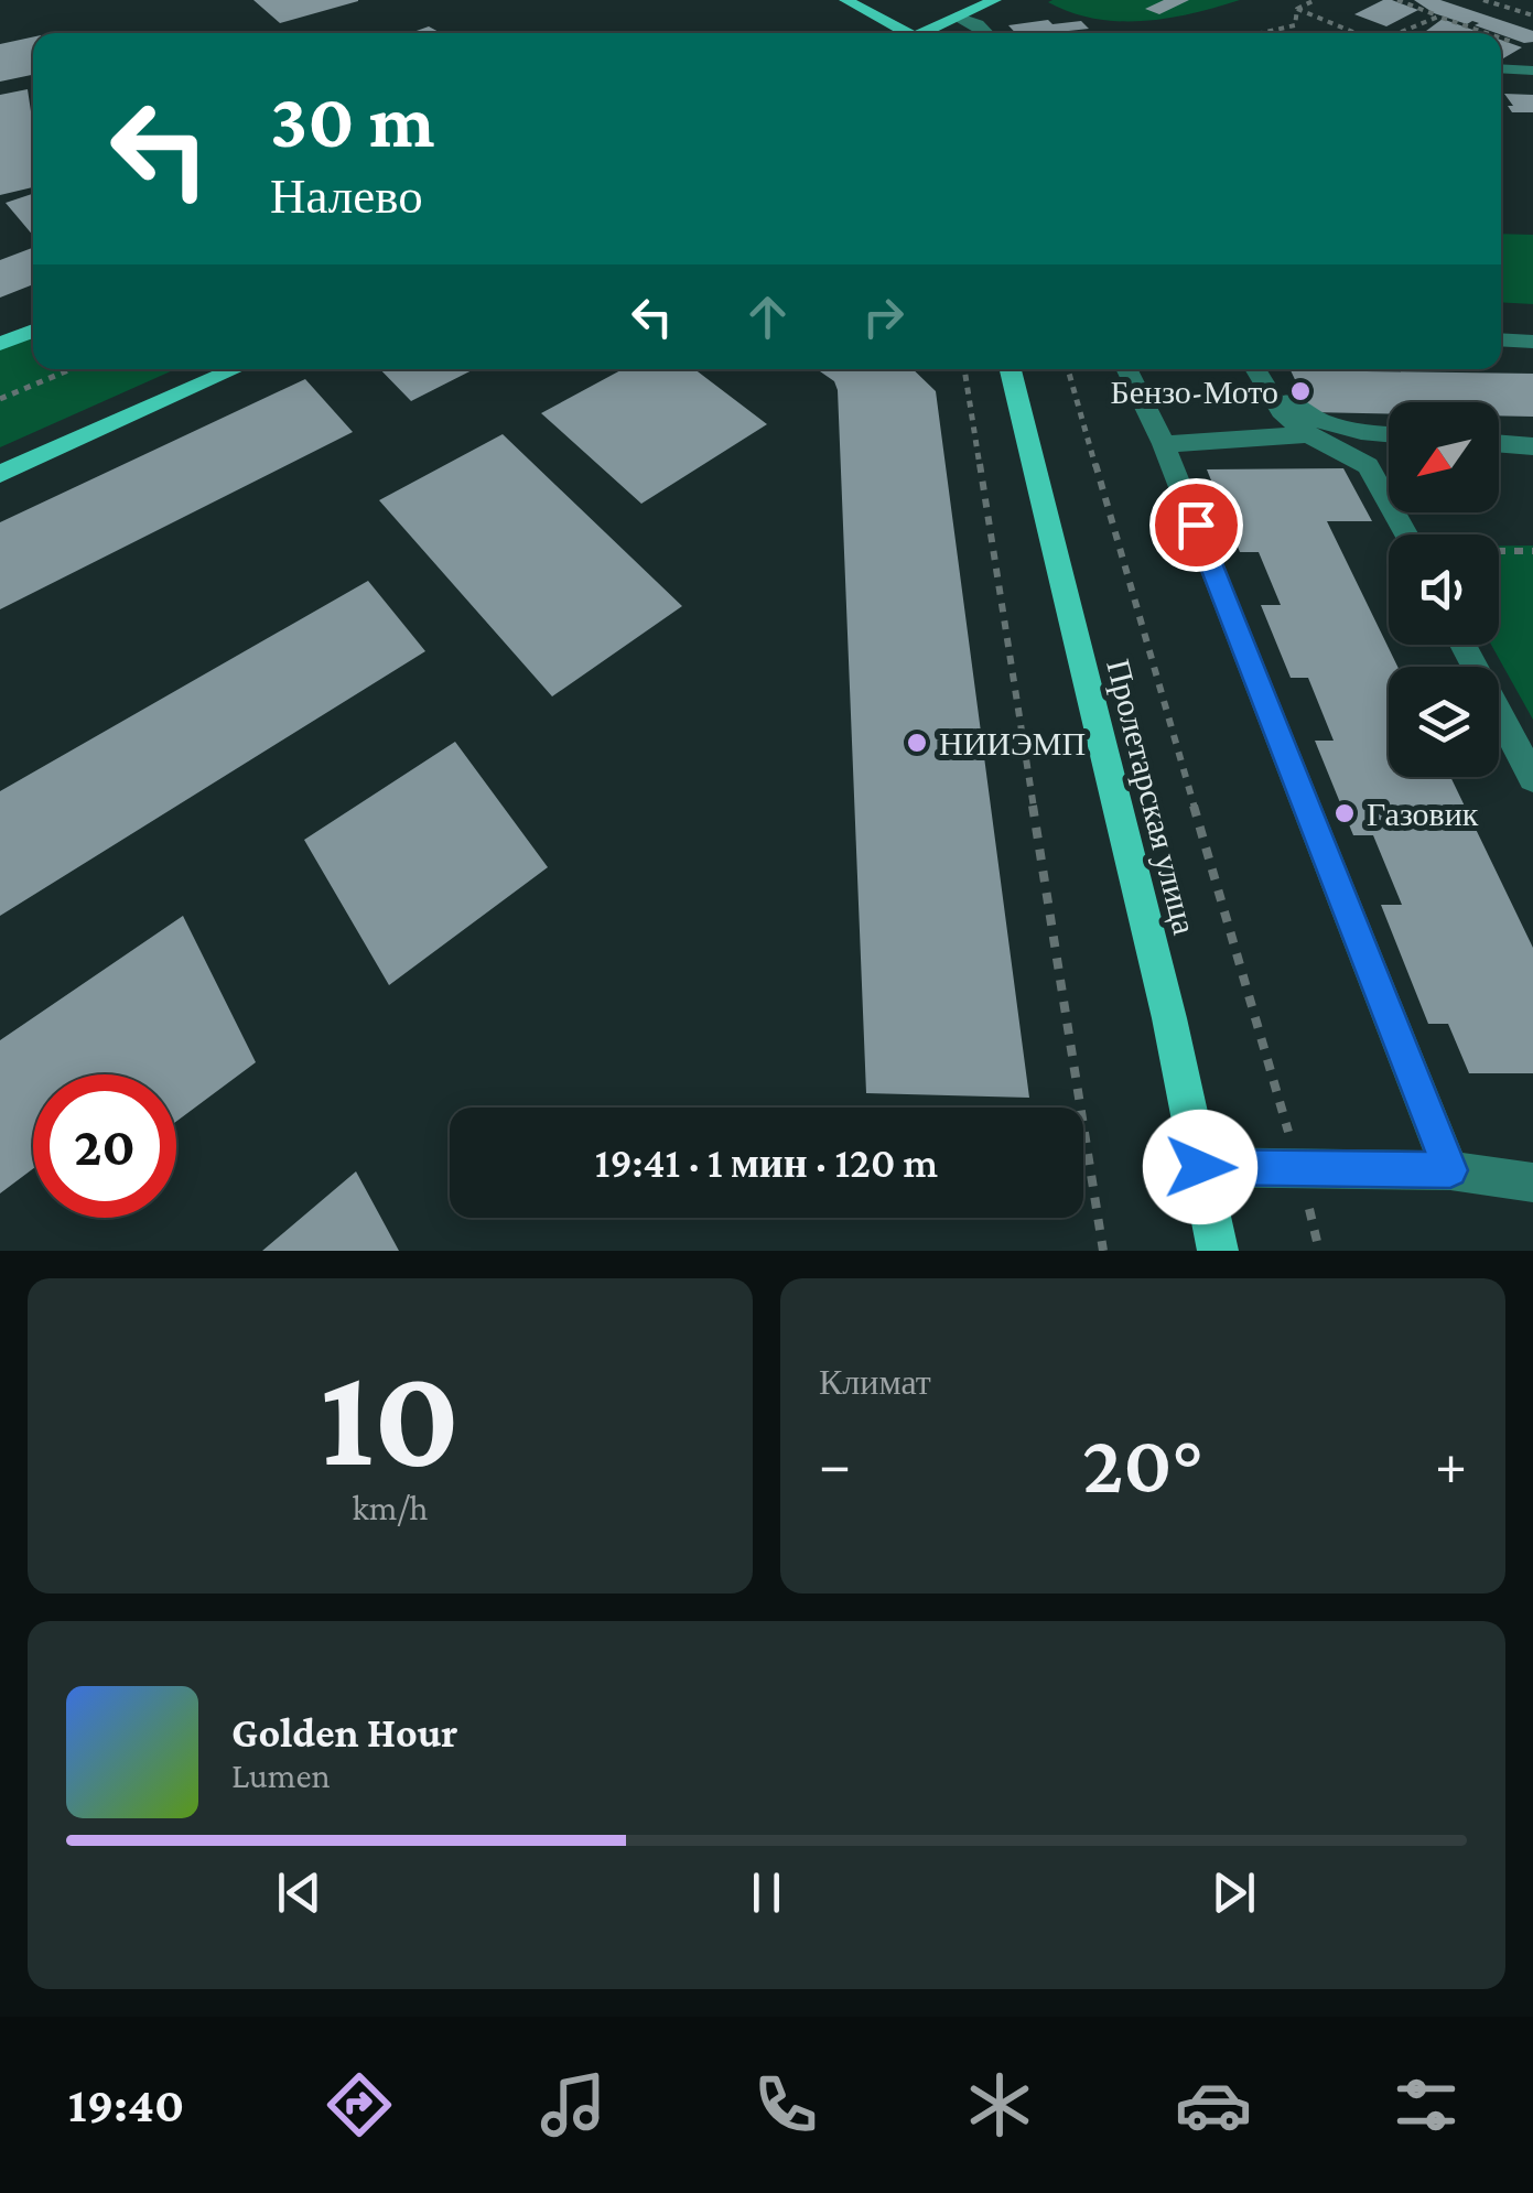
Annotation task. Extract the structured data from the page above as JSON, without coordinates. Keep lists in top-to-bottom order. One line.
{"streets":{"main road":["Пролетарская улица"]},"places":["Бензо-Мото","НИИЭМП","Газовик"],"north":"bottom left","page":{"turn":["30 m","Налево"],"limit":"20","trip":"19:41 · 1 мин · 120 m","tile":[["10","km/h"],"Климат"],"heat":["−","20°","+"],"song":["Golden Hour","Lumen"],"tabs":"19:40"}}
